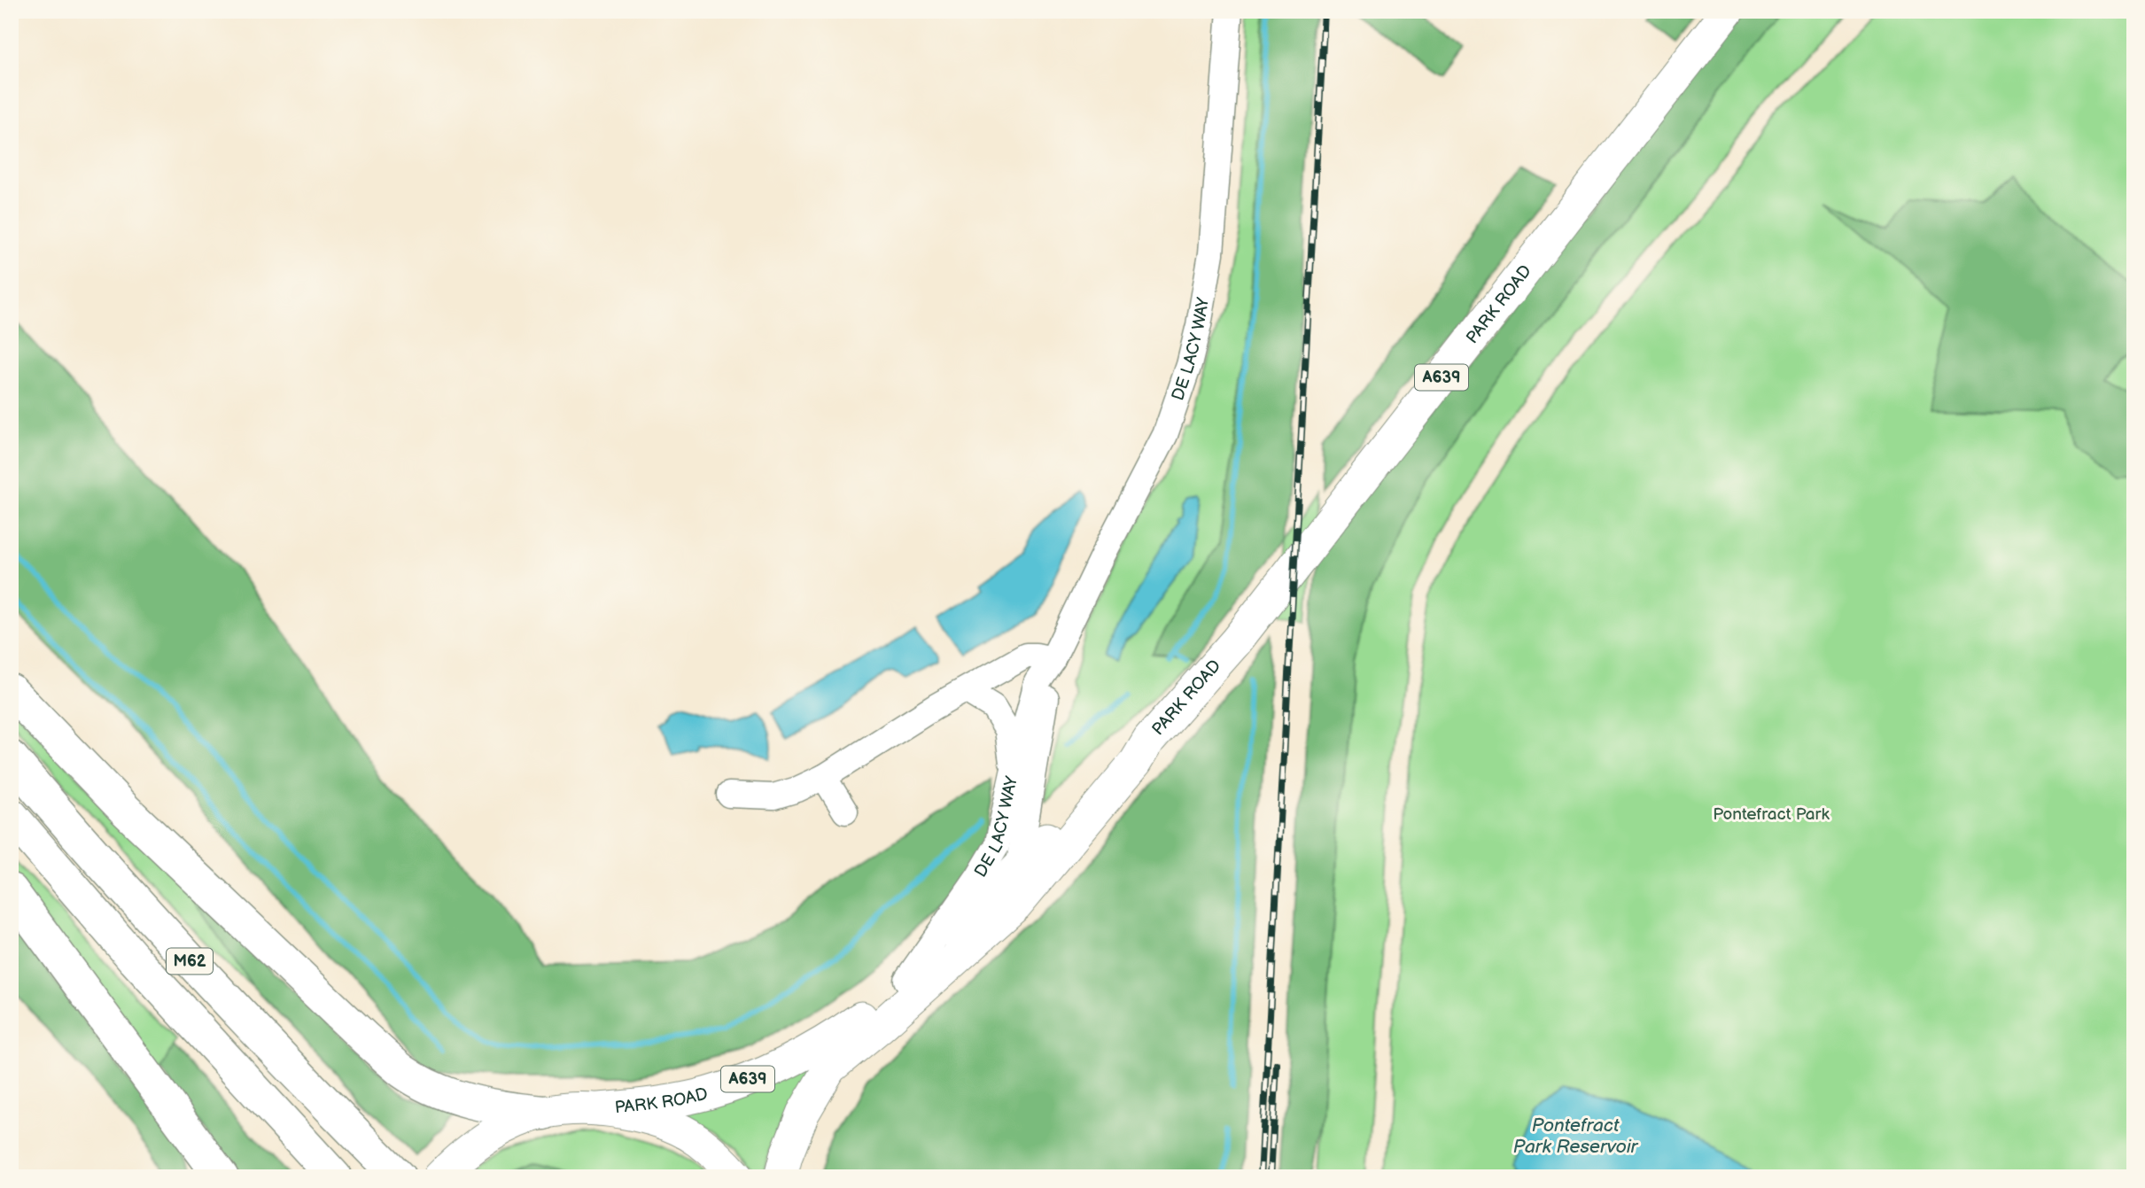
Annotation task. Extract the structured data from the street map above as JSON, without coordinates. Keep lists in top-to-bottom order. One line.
{"streets":{"highway":["M62"],"main road":["PARK ROAD","A639"],"street":["DE LACY WAY"]},"crossings":[["PARK ROAD","DE LACY WAY"],["PARK ROAD","A639"]],"water":["Pontefract Park Reservoir"],"parks":["Pontefract Park"]}
